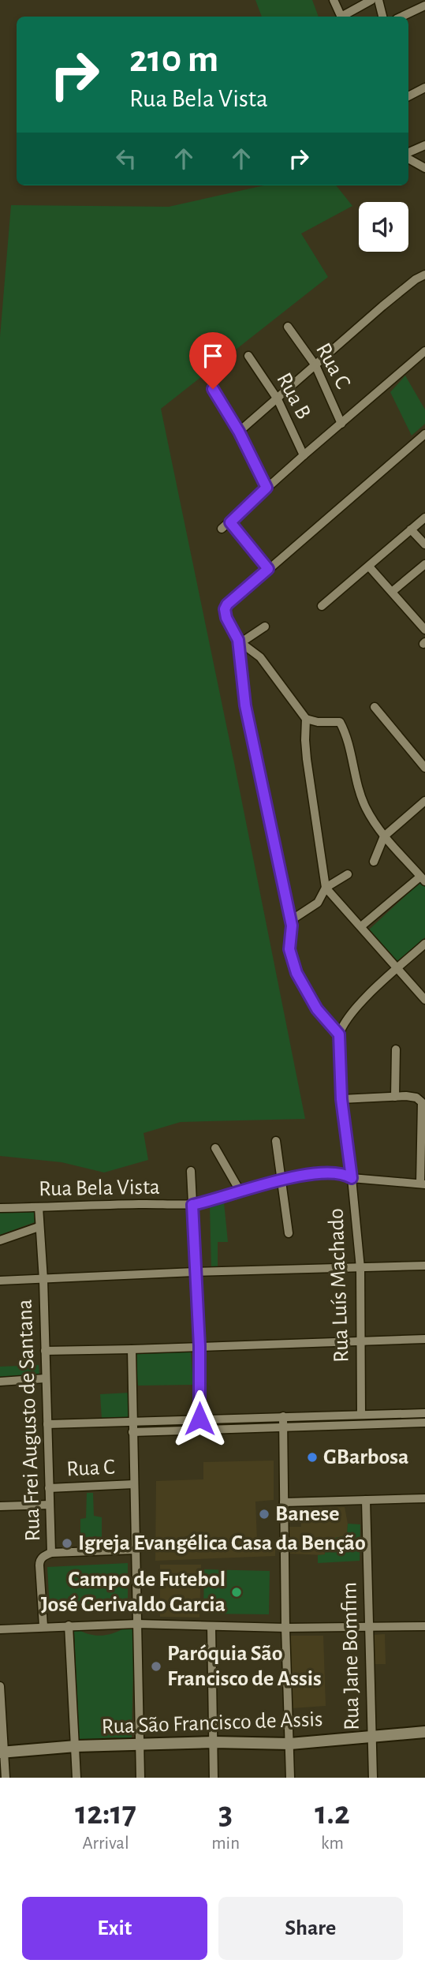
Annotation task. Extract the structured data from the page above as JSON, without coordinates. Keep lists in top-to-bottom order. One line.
{"streets":{"street":["Rua C","Rua B","Rua Bela Vista","Rua Luís Machado","Rua Frei Augusto de Santana","Rua Jane Bomfim","Rua São Francisco de Assis"]},"crossings":[["Rua C","Rua Frei Augusto de Santana"],["Rua Bela Vista","Rua Luís Machado"],["Rua Bela Vista","Rua Frei Augusto de Santana"],["Rua Jane Bomfim","Rua São Francisco de Assis"]],"places":["GBarbosa","Banese","Igreja Evangélica Casa da Benção","Campo de Futebol José Gerivaldo Garcia","Paróquia São Francisco de Assis"],"page":{"turn":["210 m","Rua Bela Vista"],"eta":["12:17","Arrival","3","min","1.2","km"],"buttons":["Exit","Share"]}}
